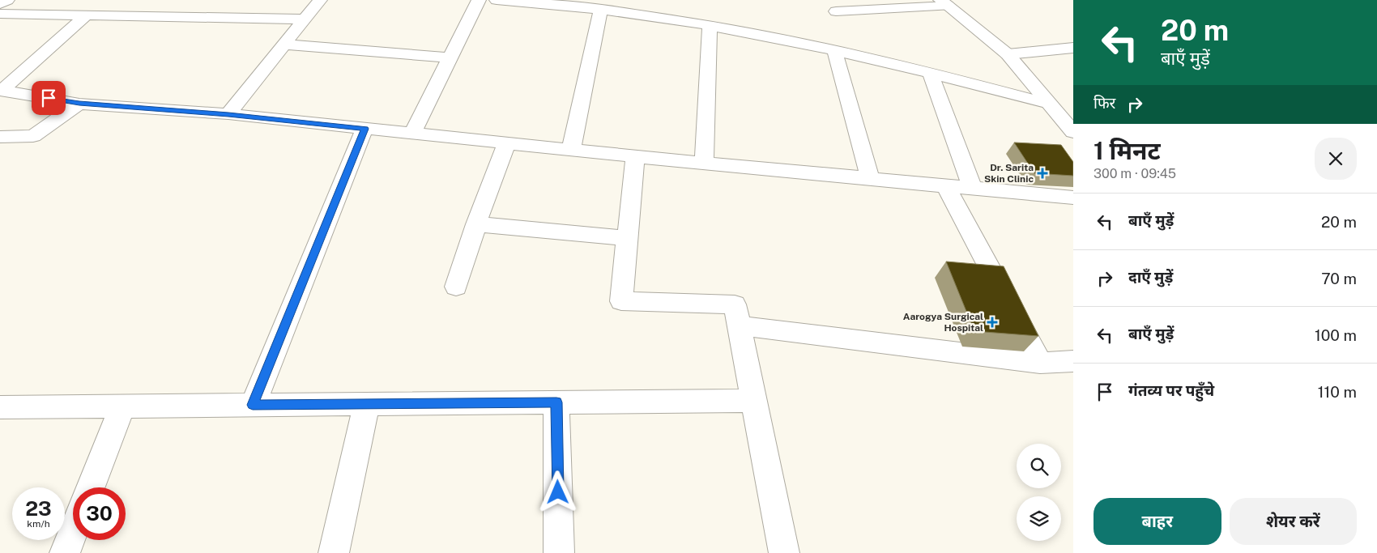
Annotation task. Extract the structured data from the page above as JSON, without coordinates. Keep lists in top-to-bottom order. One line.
{"places":{"health":["Dr. Sarita Skin Clinic","Aarogya Surgical Hospital"]},"page":{"turn":["20 m","बाएँ मुड़ें"],"then":"फिर","heading":["1 मिनट","300 m · 09:45"],"list":[{"name":"बाएँ मुड़ें","value":"20 m"},{"name":"दाएँ मुड़ें","value":"70 m"},{"name":"बाएँ मुड़ें","value":"100 m"},{"name":"गंतव्य पर पहुँचे","value":"110 m"}],"speed":"23 km/h","limit":"30","buttons":["बाहर","शेयर करें"]}}
